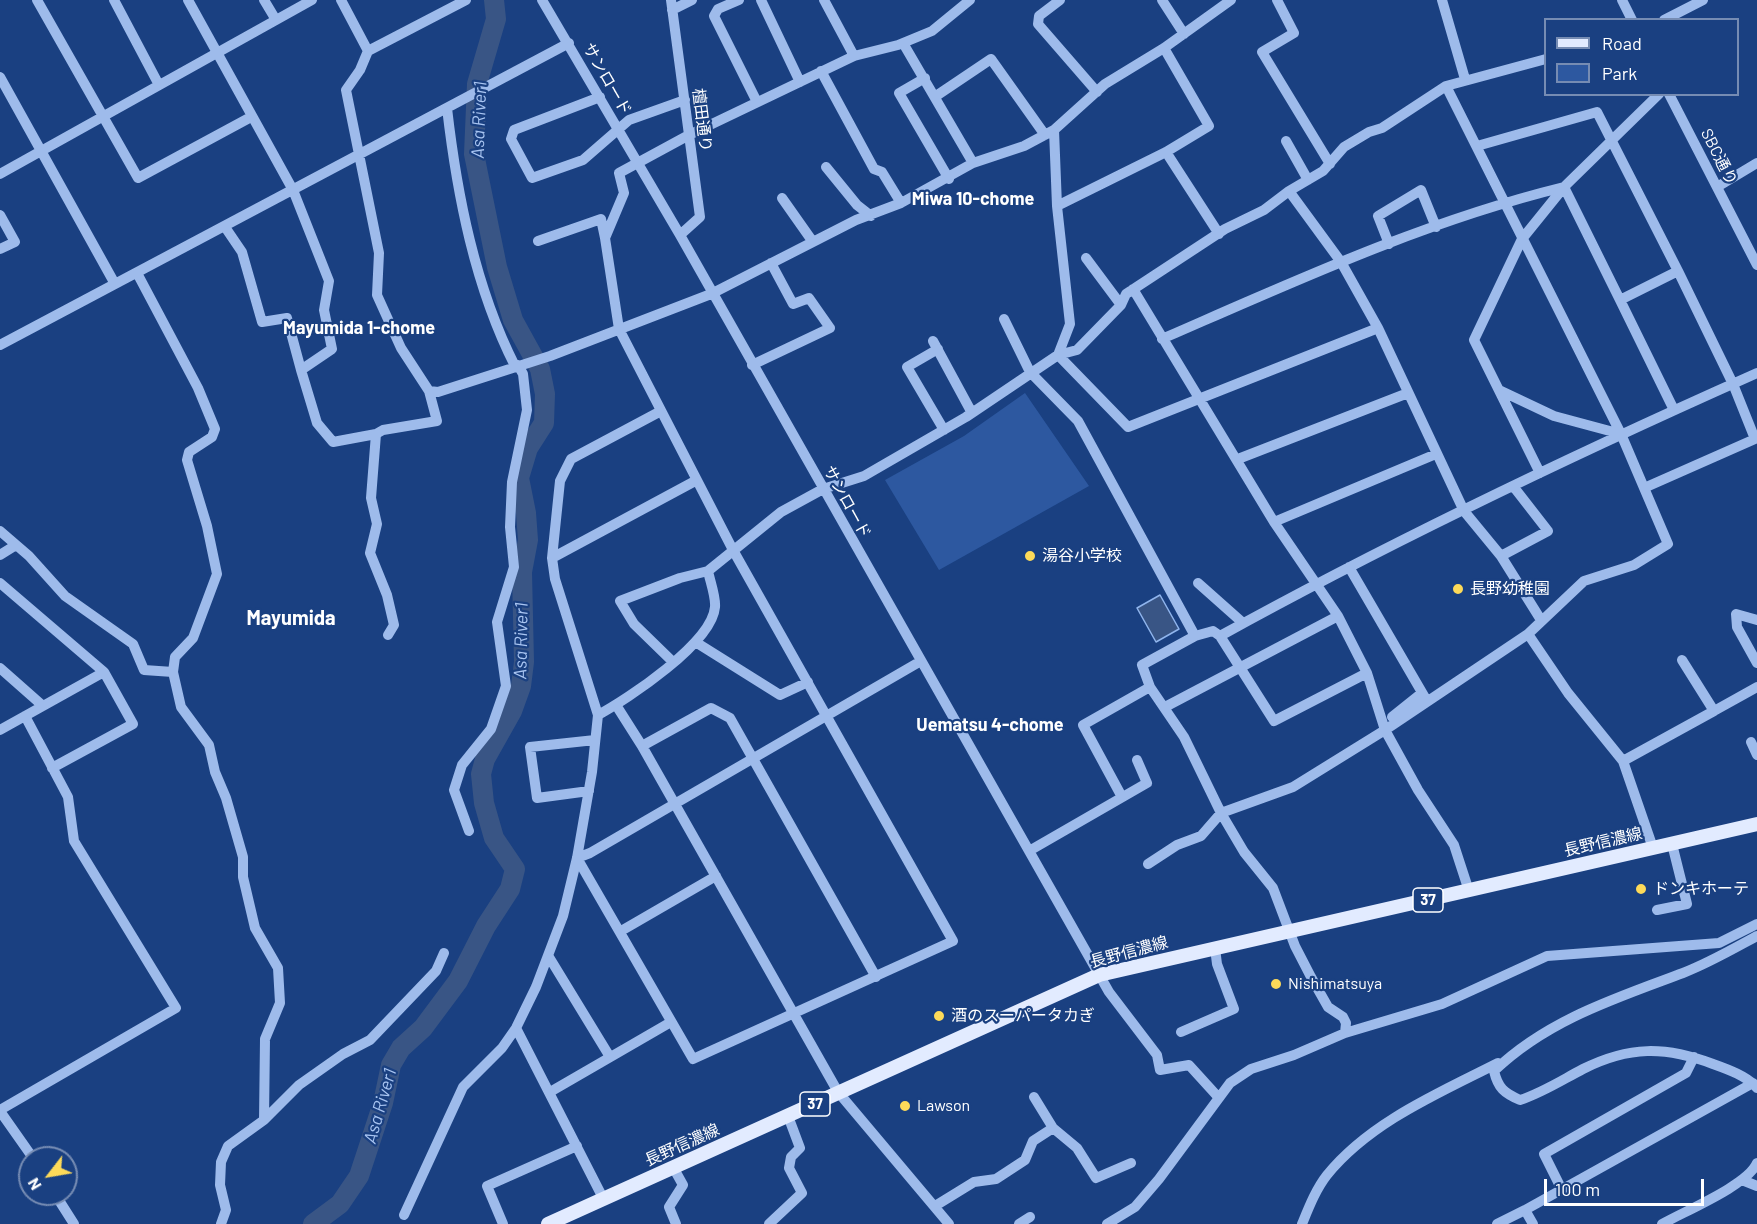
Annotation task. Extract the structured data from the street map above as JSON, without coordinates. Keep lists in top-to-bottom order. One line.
{"streets":{"main road":["長野信濃線","37"],"street":["サンロード","檀田通り","SBC通り"]},"crossings":[["サンロード","檀田通り"],["サンロード","長野信濃線"]],"districts":["Miwa 10-chome","Mayumida 1-chome","Mayumida","Uematsu 4-chome"],"water":["Asa River1"],"places":["湯谷小学校","長野幼稚園","ドンキホーテ","Nishimatsuya","酒のスーパータカぎ","Lawson"],"legend":["Road","Park"],"scale_bar":"100 m","north":"bottom left"}
